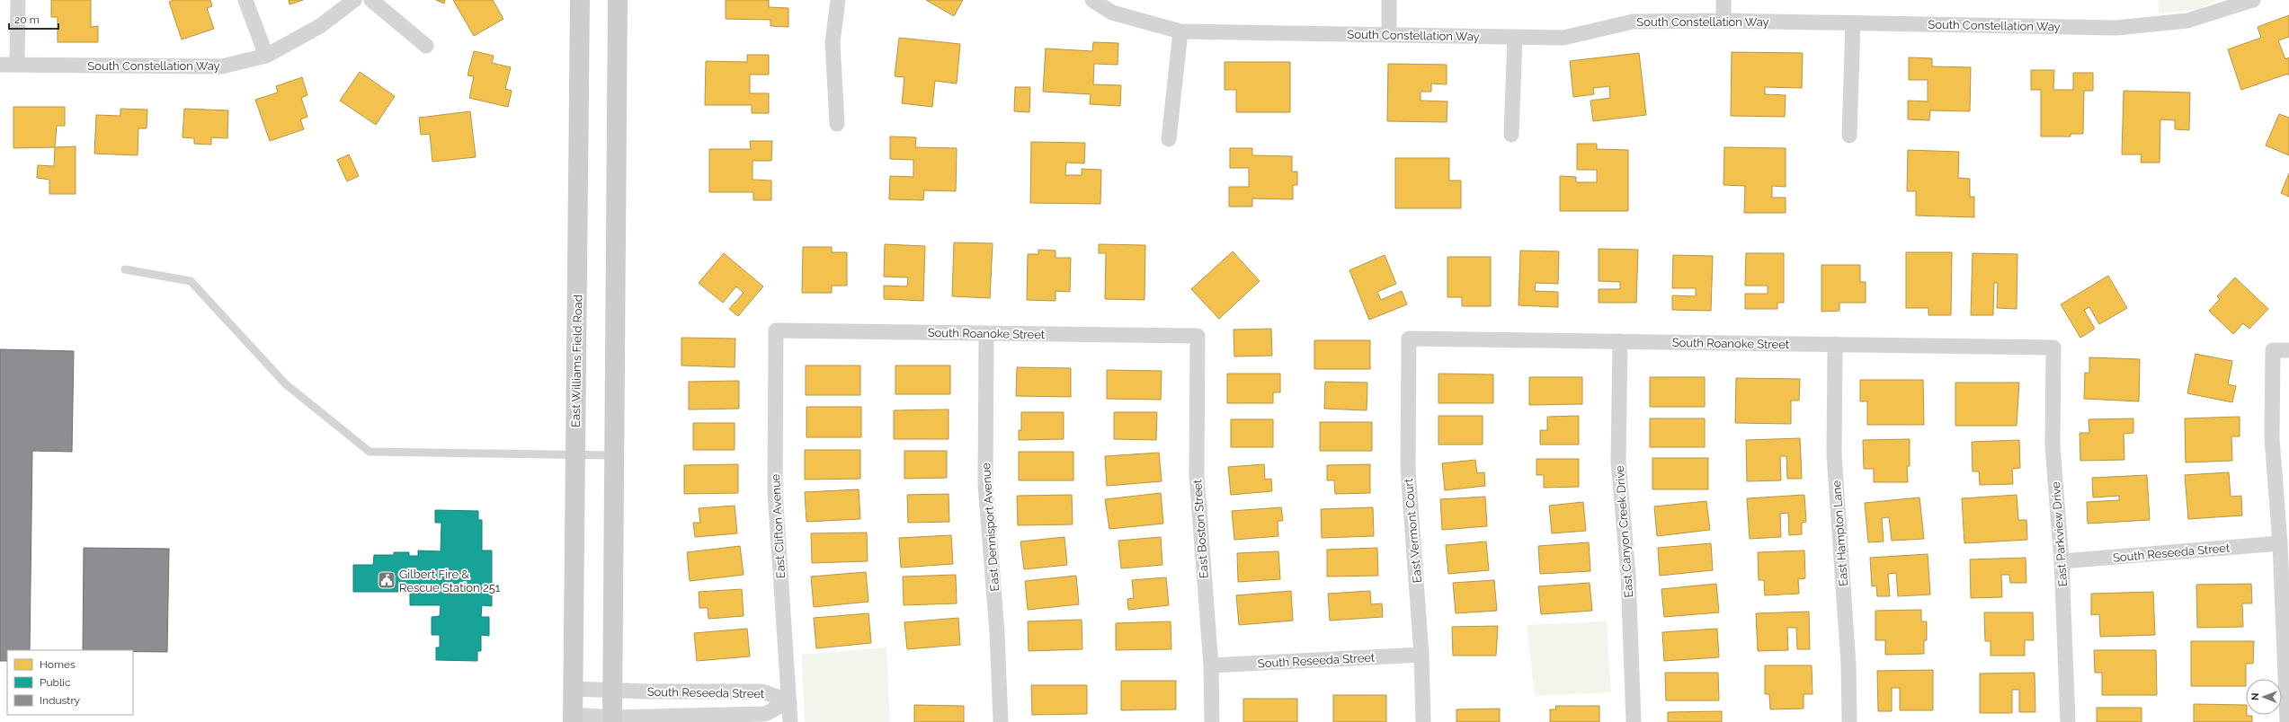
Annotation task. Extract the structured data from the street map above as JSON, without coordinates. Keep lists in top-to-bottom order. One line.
{"streets":{"main road":["East Williams Field Road"],"street":["South Constellation Way","South Roanoke Street","East Clifton Avenue","East Dennisport Avenue","East Boston Street","East Vermont Court","East Canyon Creek Drive","East Hampton Lane","East Parkview Drive","South Reseeda Street"]},"crossings":[["South Roanoke Street","East Clifton Avenue"],["South Roanoke Street","East Dennisport Avenue"],["South Roanoke Street","East Boston Street"],["South Roanoke Street","East Vermont Court"],["South Roanoke Street","East Canyon Creek Drive"],["South Roanoke Street","East Hampton Lane"],["South Roanoke Street","East Parkview Drive"],["East Williams Field Road","South Reseeda Street"],["East Clifton Avenue","South Reseeda Street"],["East Boston Street","South Reseeda Street"],["East Vermont Court","South Reseeda Street"],["East Parkview Drive","South Reseeda Street"]],"places":{"public building":["Gilbert Fire & Rescue Station 251"]},"legend":["Homes","Public","Industry"],"scale_bar":"20 m","north":"left"}
